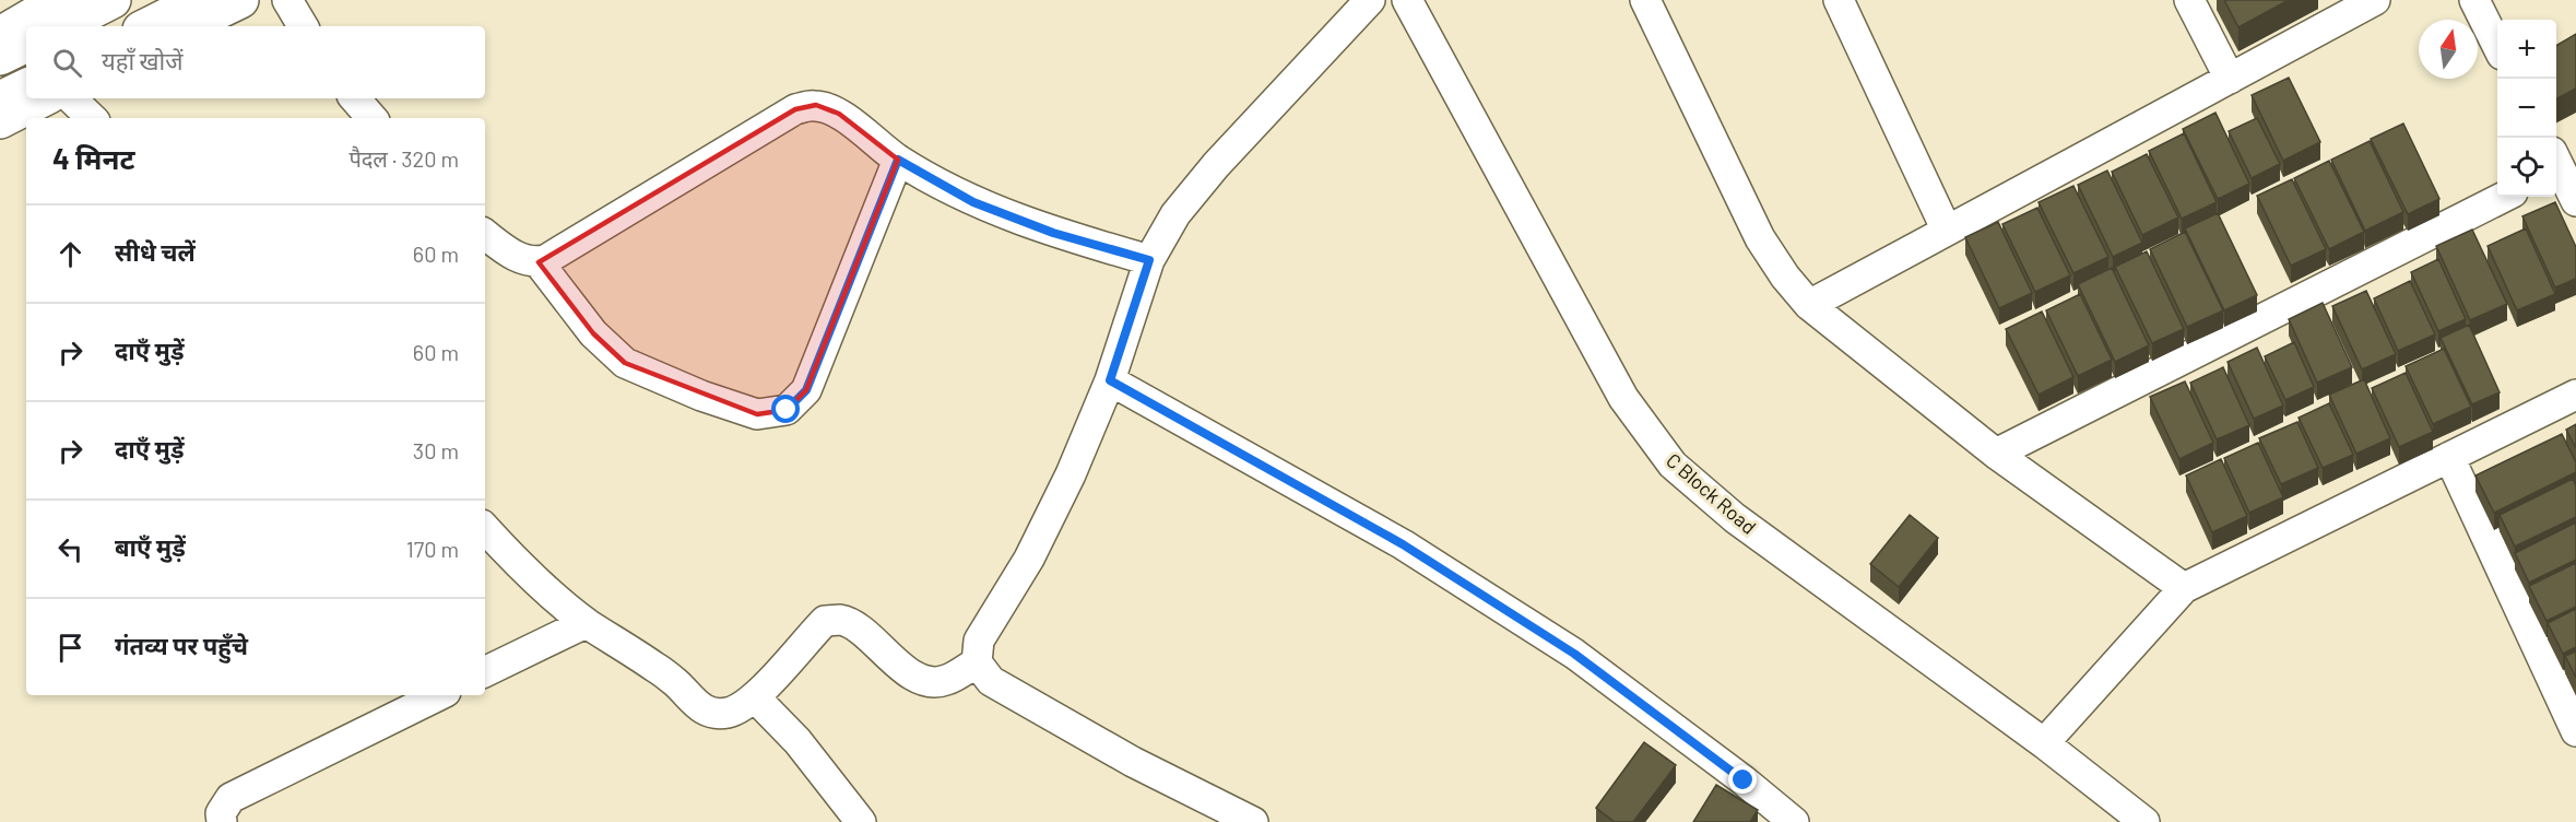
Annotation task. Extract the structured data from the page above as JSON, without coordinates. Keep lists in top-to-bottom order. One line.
{"streets":{"street":["C Block Road"]},"north":"top","page":{"map_buttons":["+","−"],"search":"यहाँ खोजें","heading":["4 मिनट","पैदल · 320 m"],"list":[["सीधे चलें","60 m"],["दाएँ मुड़ें","60 m"],["दाएँ मुड़ें","30 m"],["बाएँ मुड़ें","170 m"],"गंतव्य पर पहुँचे"]}}
